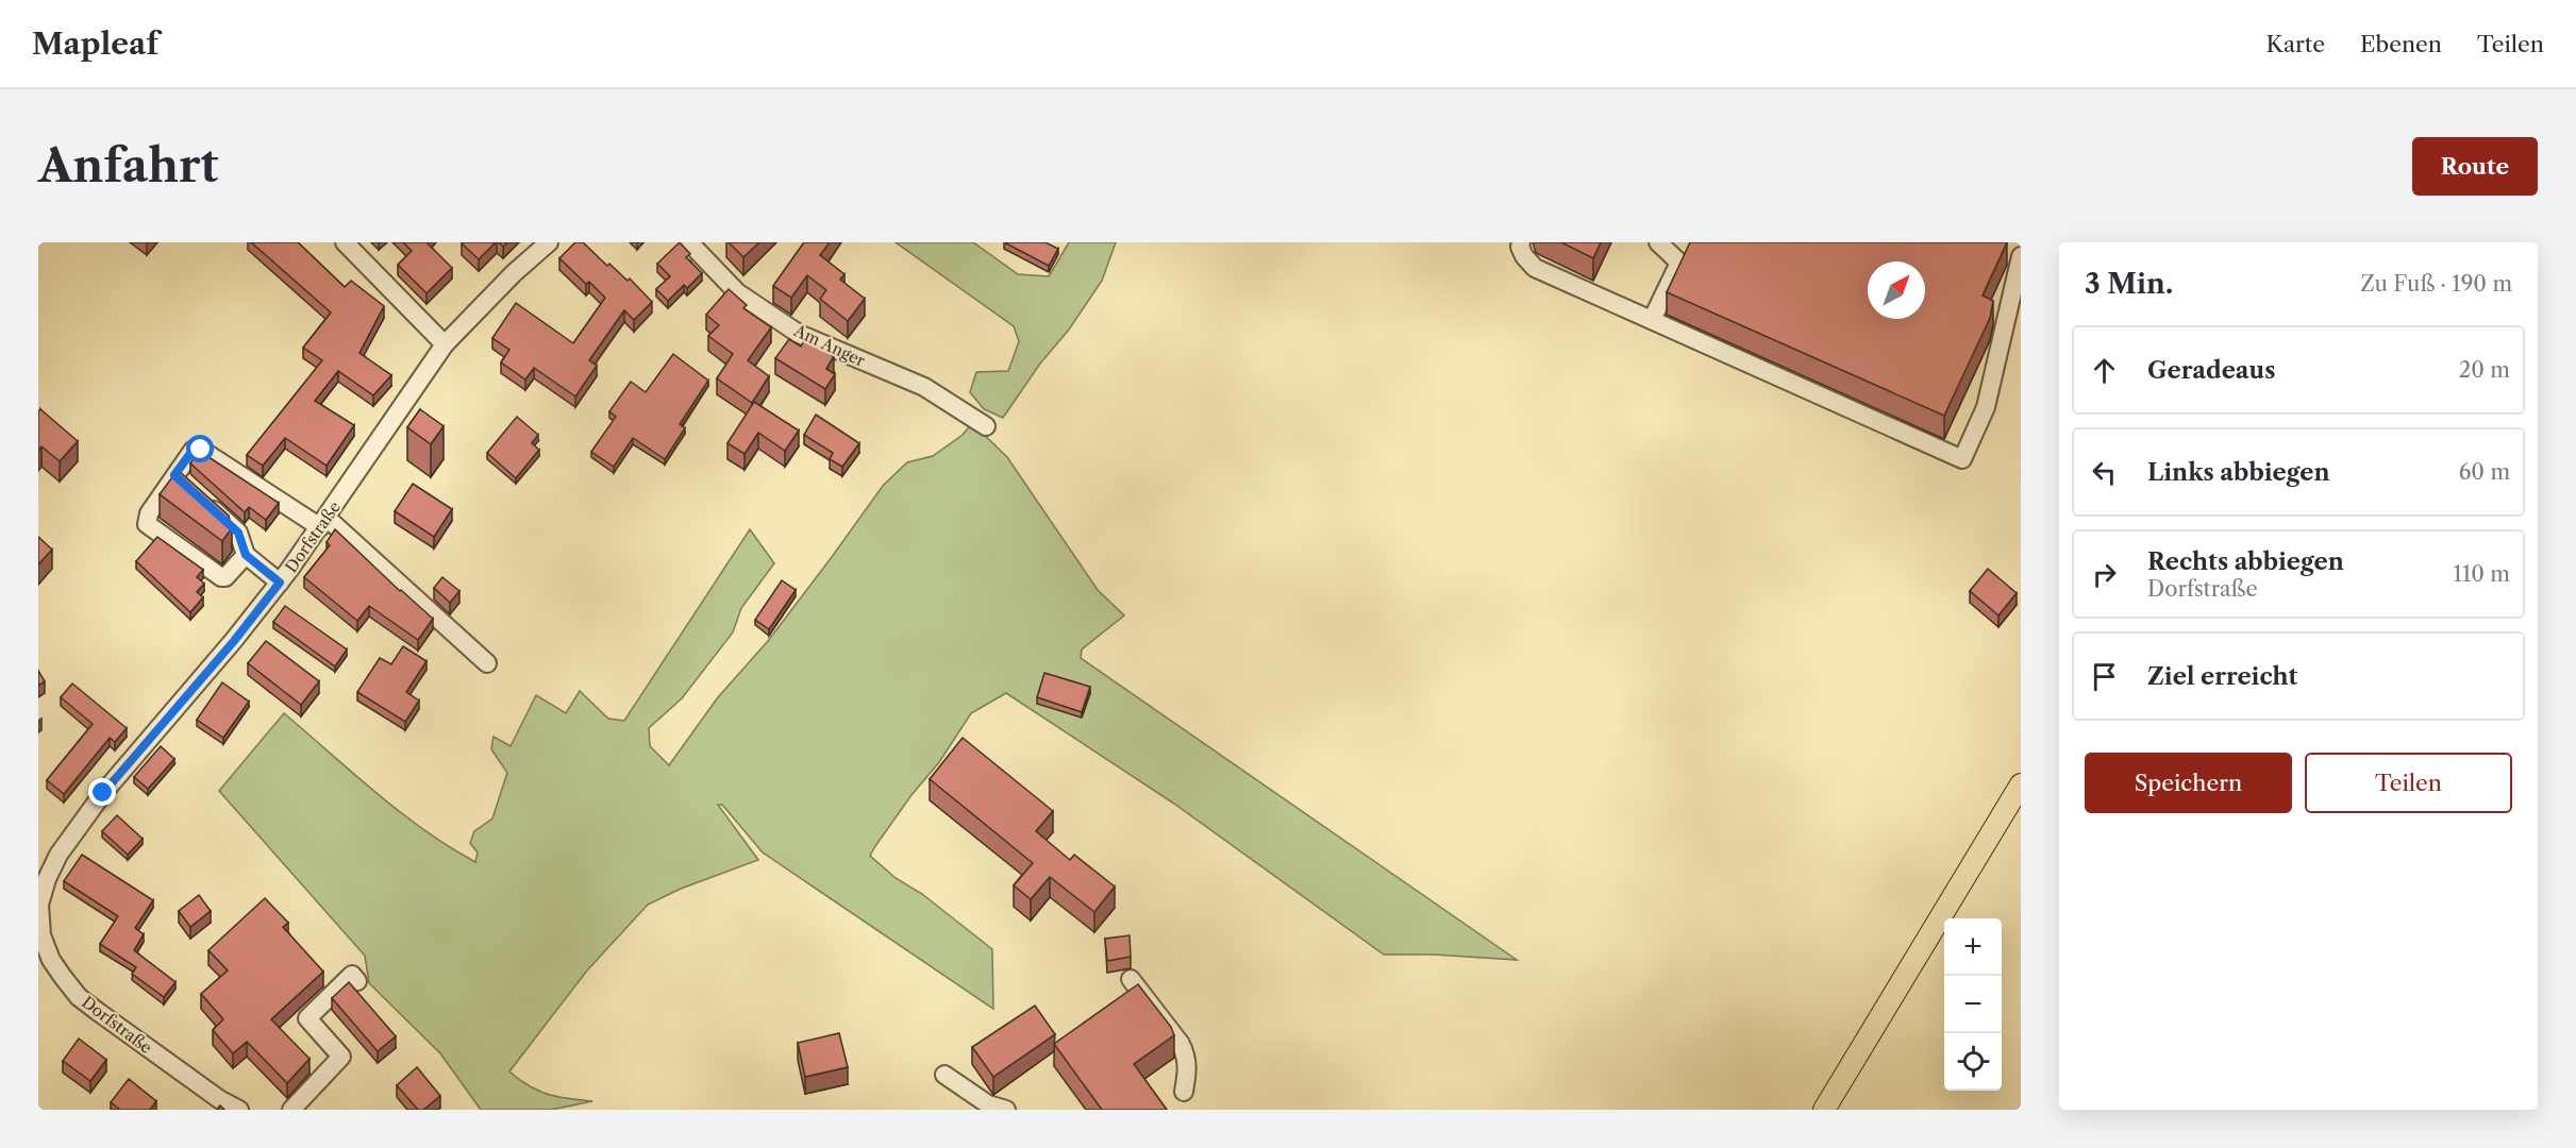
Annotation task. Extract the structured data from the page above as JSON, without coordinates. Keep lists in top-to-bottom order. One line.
{"streets":{"street":["Am Anger","Dorfstraße"]},"north":"top right","page":{"header":"Mapleaf","nav":["Karte","Ebenen","Teilen"],"buttons":["Route",["Speichern","Teilen"]],"title":"Anfahrt","heading":["3 Min.","Zu Fuß · 190 m"],"list":[["Geradeaus","20 m"],["Links abbiegen","60 m"],["Rechts abbiegen","Dorfstraße","110 m"],"Ziel erreicht"],"map_buttons":["+","−"]}}
